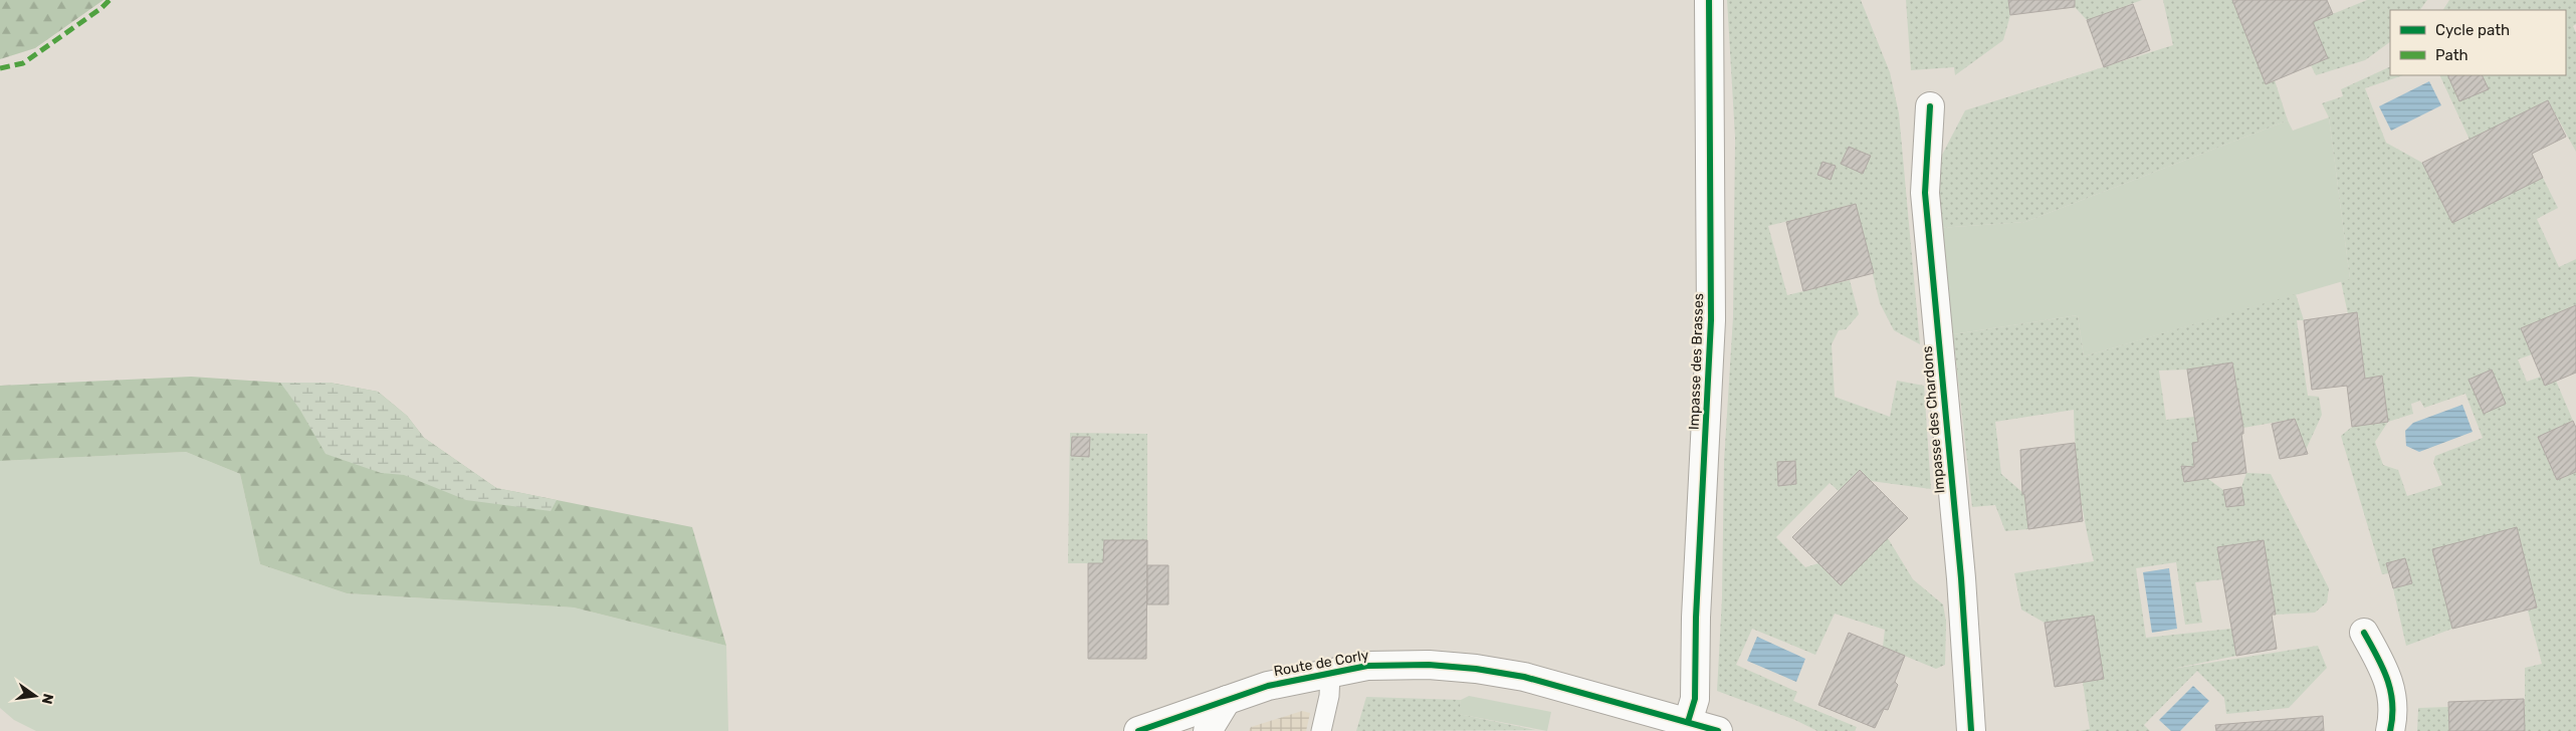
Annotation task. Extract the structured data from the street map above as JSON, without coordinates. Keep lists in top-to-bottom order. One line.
{"streets":{"street":["Impasse des Brasses","Impasse des Chardons","Route de Corly"]},"crossings":[["Impasse des Brasses","Route de Corly"]],"legend":["Cycle path","Path"],"north":"right"}
